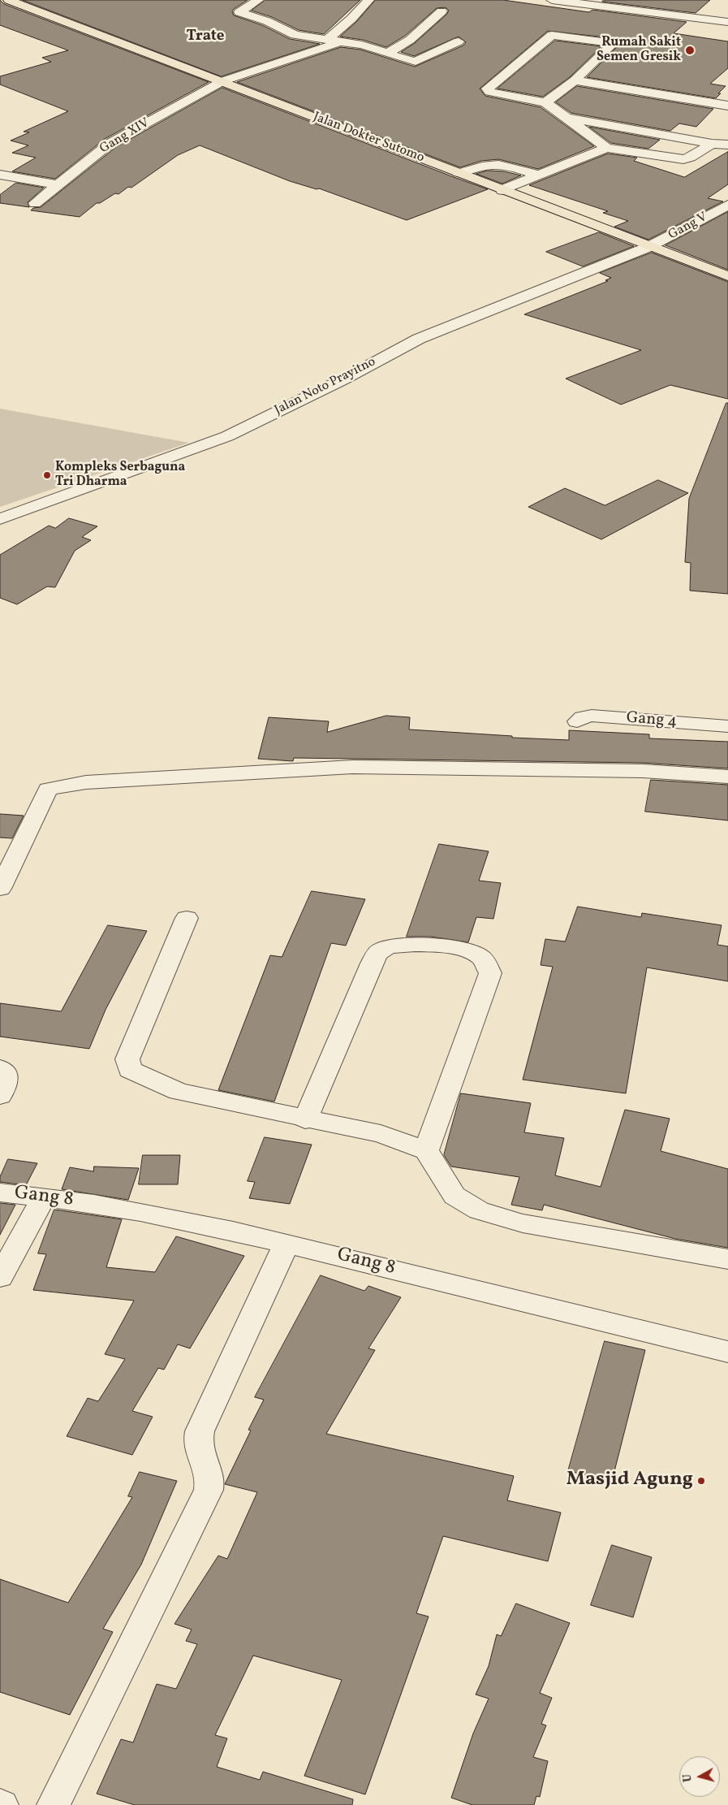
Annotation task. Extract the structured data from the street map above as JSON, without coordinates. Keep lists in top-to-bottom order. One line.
{"streets":{"highway":["Jalan Dokter Sutomo"],"street":["Gang XIV","Gang V","Jalan Noto Prayitno","Gang 4","Gang 8"]},"crossings":[["Gang XIV","Jalan Dokter Sutomo"],["Jalan Dokter Sutomo","Gang V"],["Jalan Dokter Sutomo","Jalan Noto Prayitno"],["Gang V","Jalan Noto Prayitno"]],"districts":["Trate"],"places":["Rumah Sakit Semen Gresik","Kompleks Serbaguna Tri Dharma","Masjid Agung"],"north":"left"}
